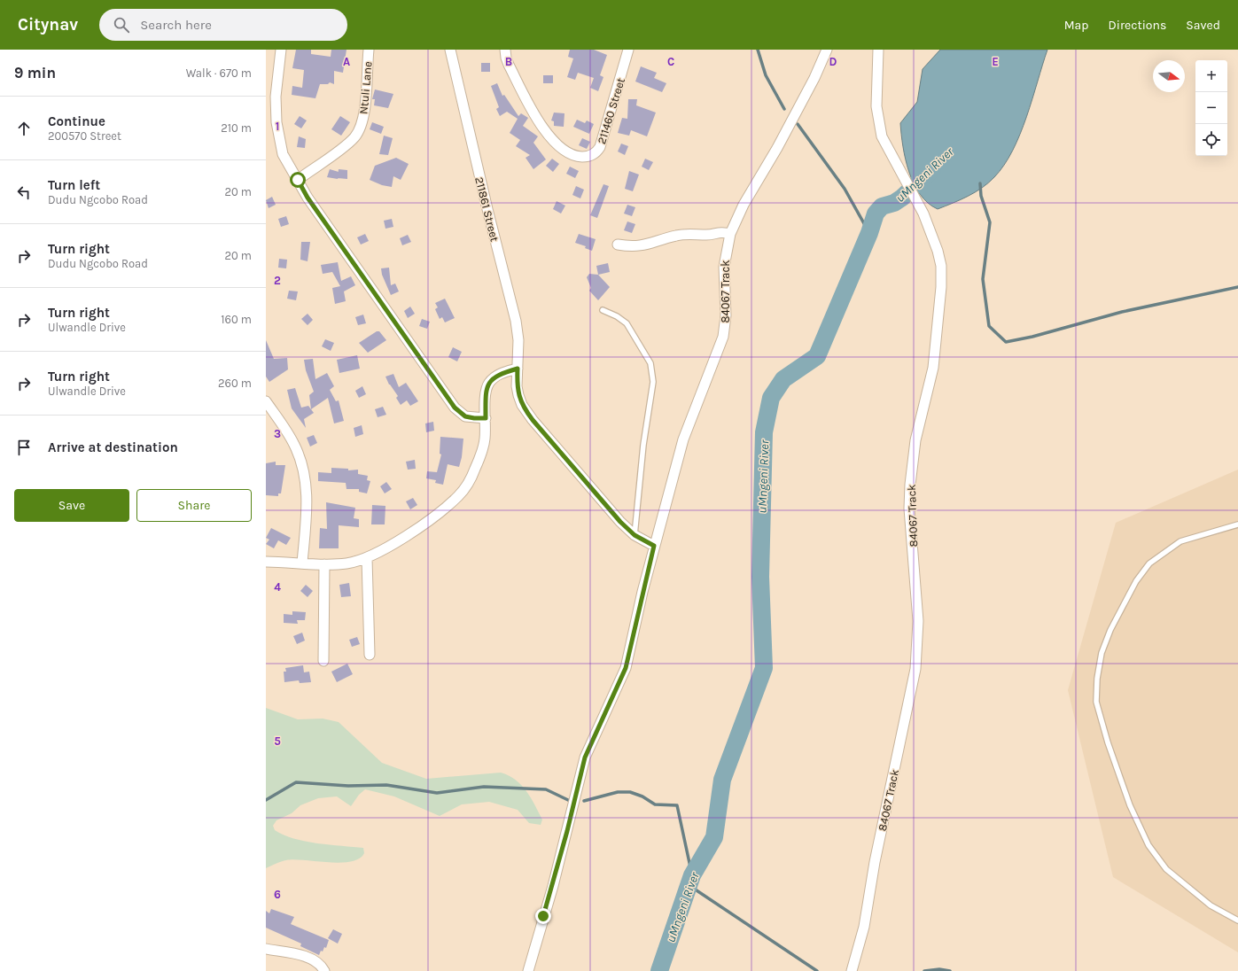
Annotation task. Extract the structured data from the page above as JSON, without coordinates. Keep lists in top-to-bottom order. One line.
{"streets":{"street":["Ntuli Lane","211460 Street","211861 Street","84067 Track"]},"crossings":[["211861 Street","84067 Track"]],"water":["uMngeni River"],"north":"right","page":{"header":"Citynav","search":"Search here","nav":["Map","Directions","Saved"],"heading":["9 min","Walk · 670 m"],"map_buttons":["+","−"],"list":[["Continue","200570 Street","210 m"],["Turn left","Dudu Ngcobo Road","20 m"],["Turn right","Dudu Ngcobo Road","20 m"],["Turn right","Ulwandle Drive","160 m"],["Turn right","Ulwandle Drive","260 m"],"Arrive at destination"],"buttons":["Save","Share"]},"grid":{"columns":["A","B","C","D","E"],"rows":["1","2","3","4","5","6"]}}
